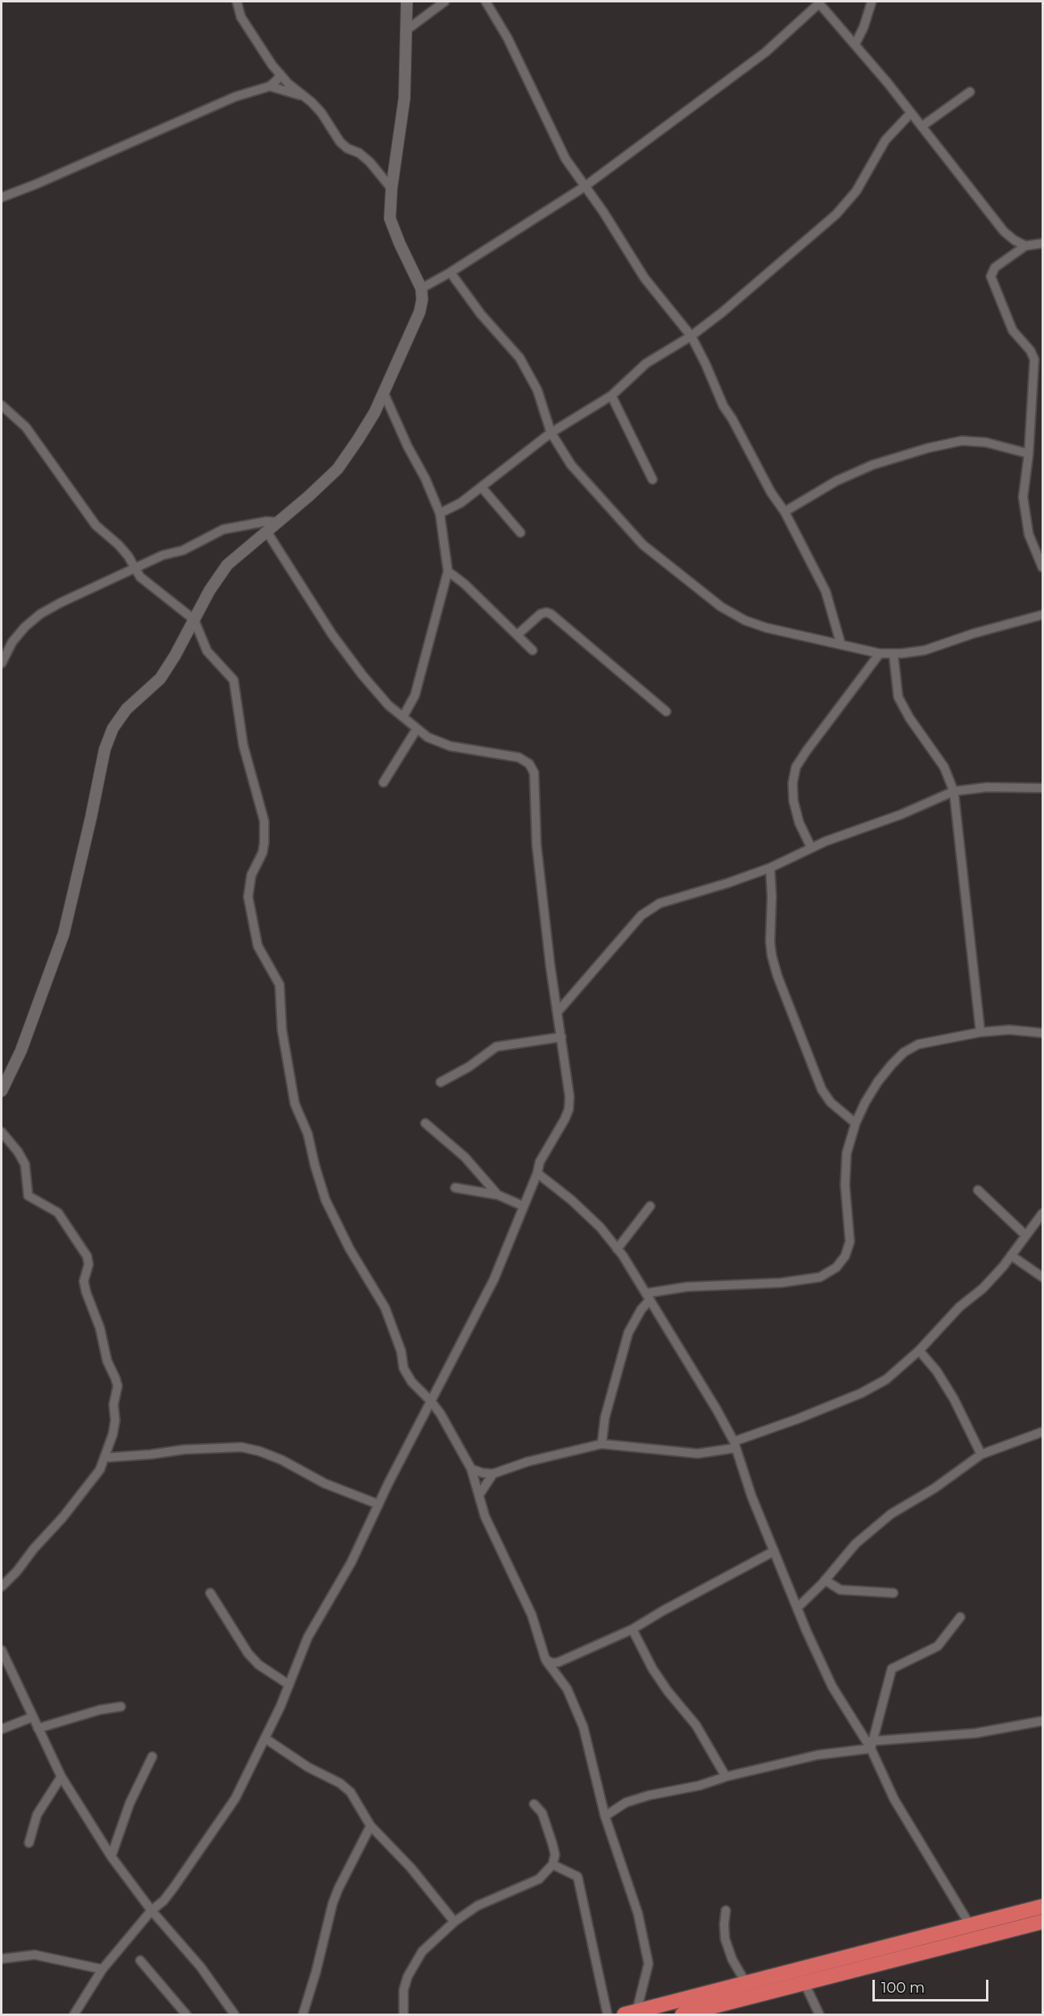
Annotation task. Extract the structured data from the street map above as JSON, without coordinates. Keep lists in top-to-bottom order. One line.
{"scale_bar":"100 m"}
